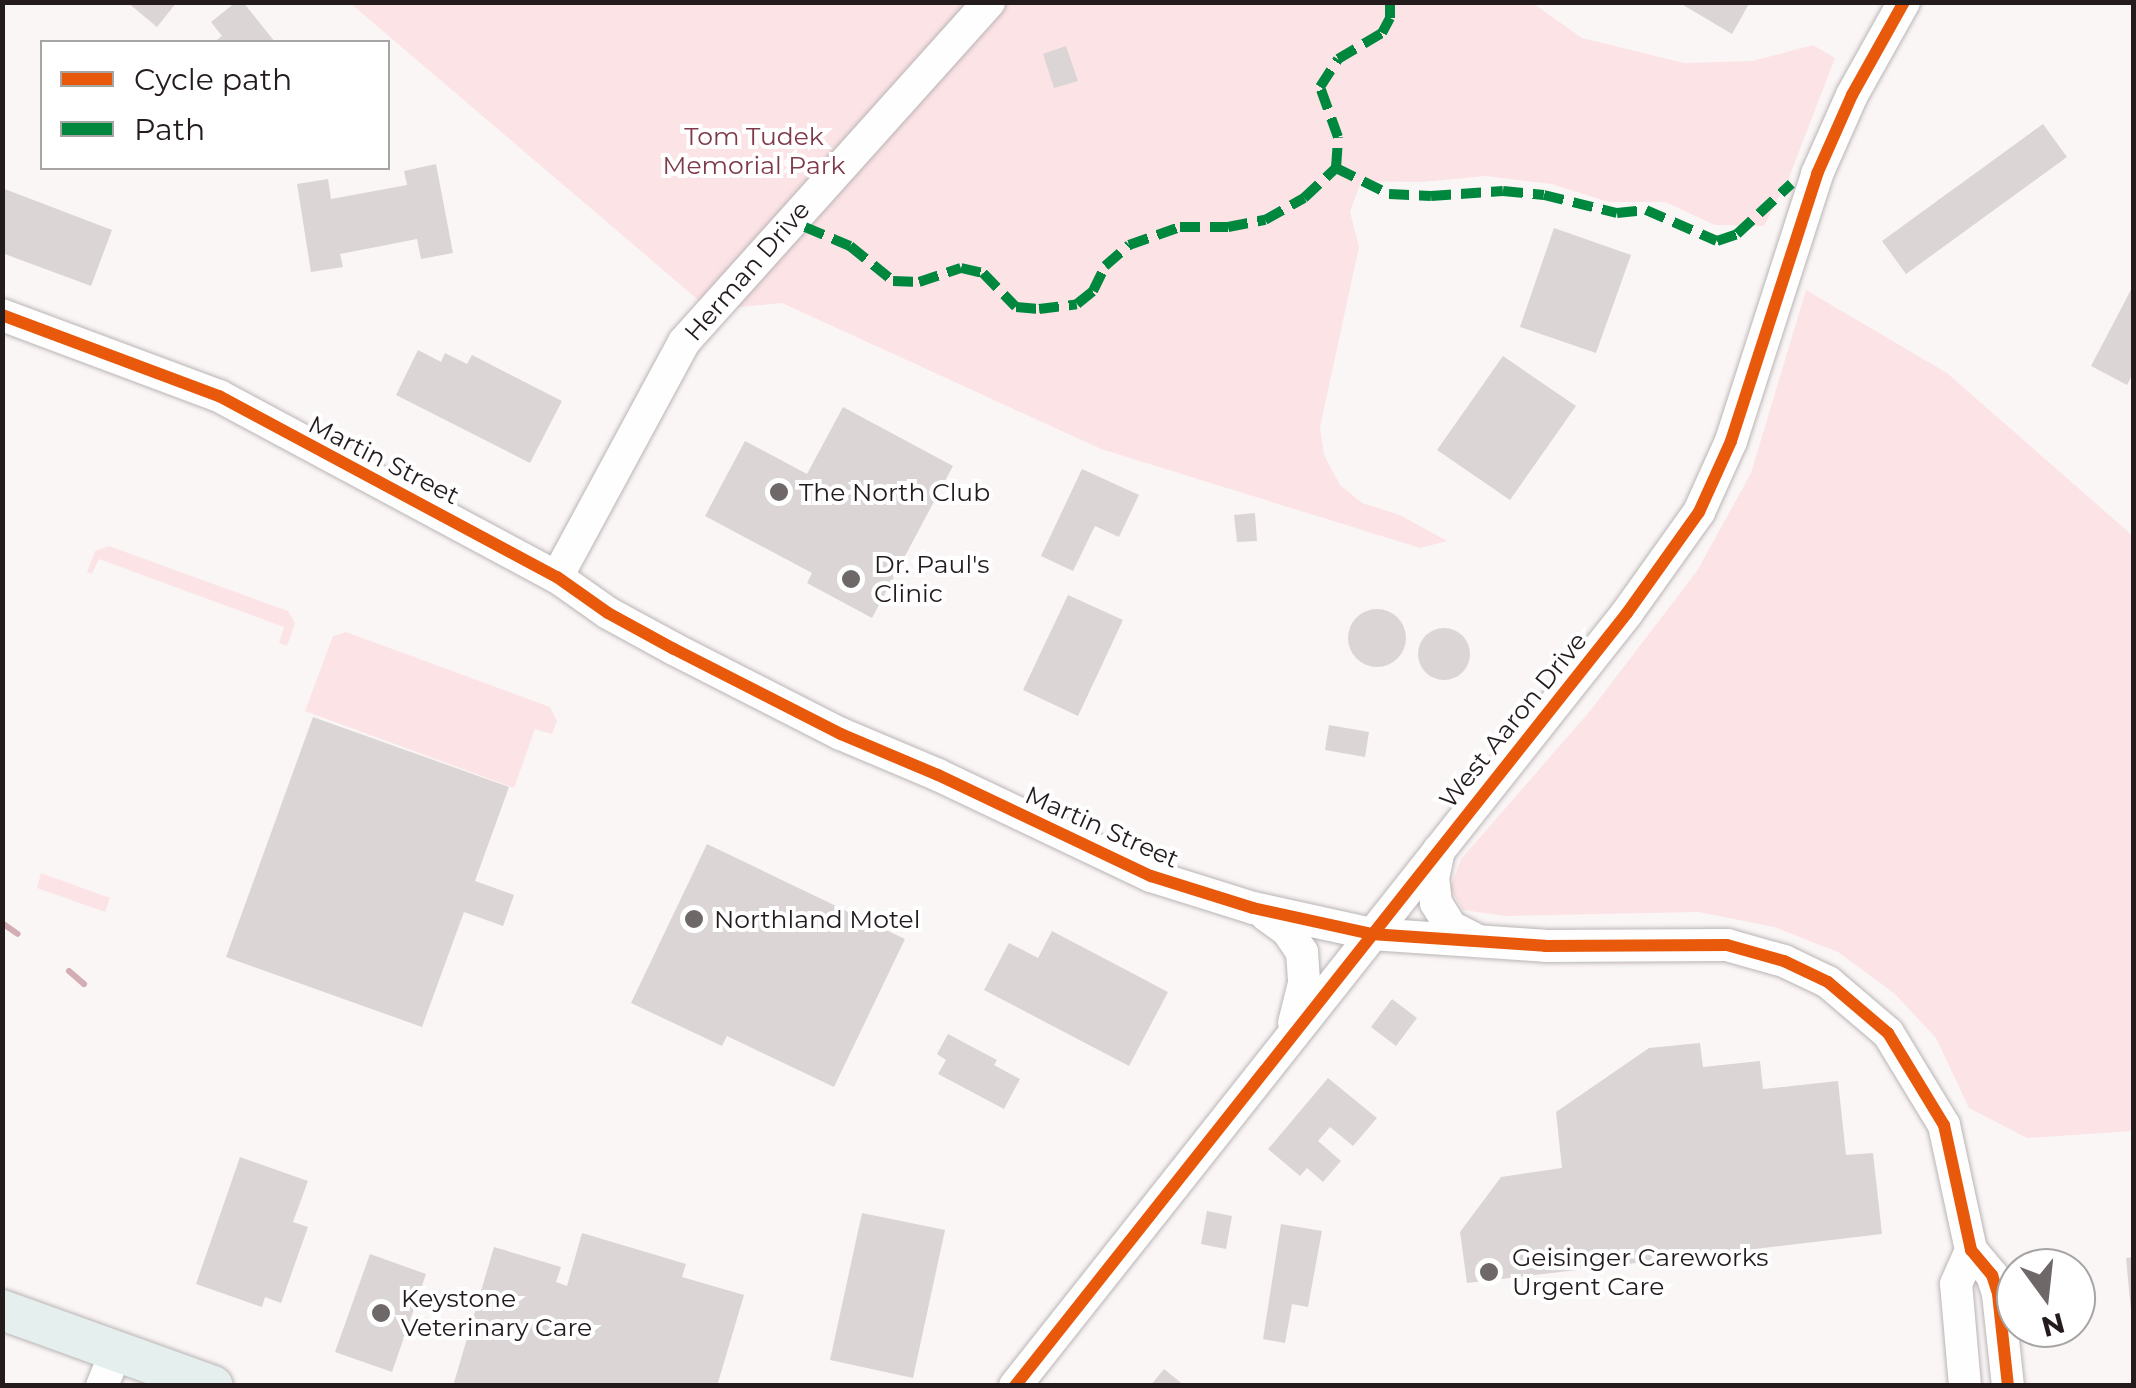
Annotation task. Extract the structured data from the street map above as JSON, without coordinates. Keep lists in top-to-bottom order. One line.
{"streets":{"street":["Herman Drive","Martin Street","West Aaron Drive"]},"crossings":[["Herman Drive","Martin Street"],["Martin Street","West Aaron Drive"]],"parks":["Tom Tudek Memorial Park"],"places":["The North Club","Dr. Paul's Clinic","Northland Motel","Geisinger Careworks Urgent Care","Keystone Veterinary Care"],"legend":["Cycle path","Path"],"north":"bottom"}
